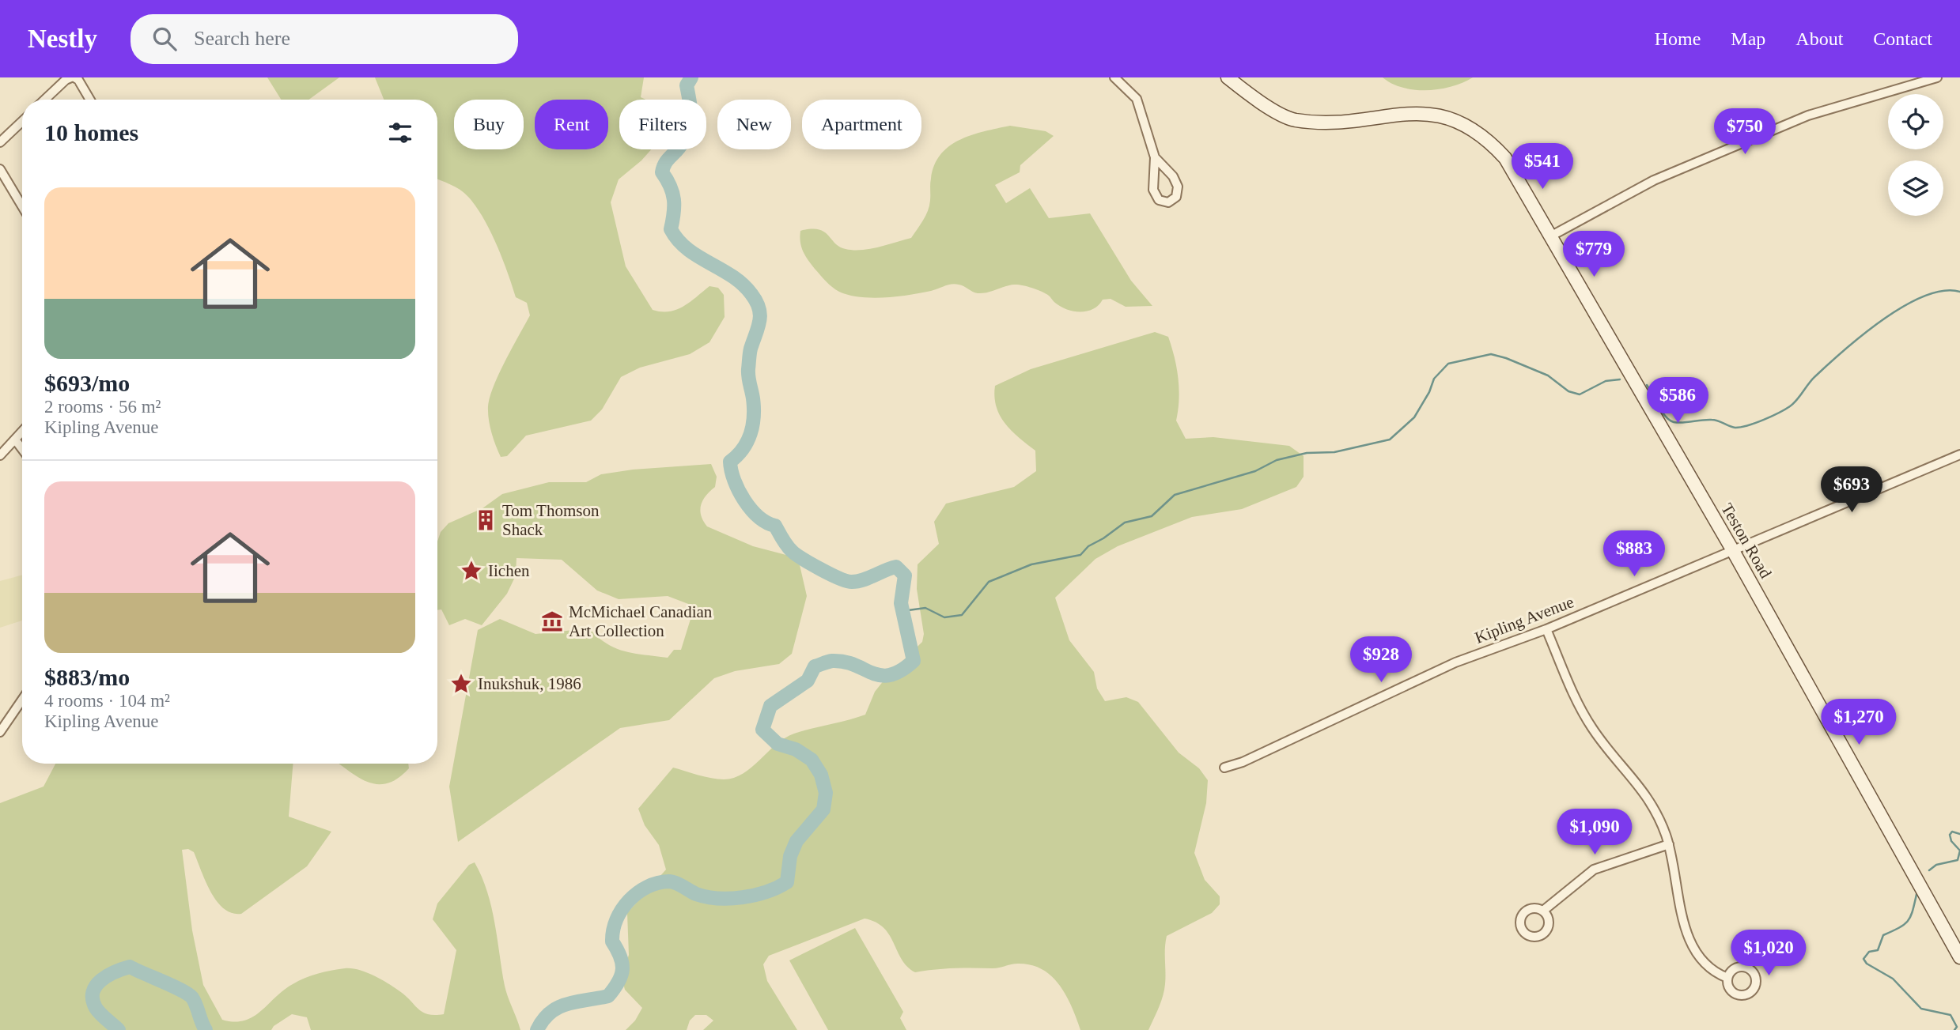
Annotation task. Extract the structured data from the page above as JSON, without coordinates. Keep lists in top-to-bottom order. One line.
{"streets":{"street":["Teston Road","Kipling Avenue"]},"crossings":[["Teston Road","Kipling Avenue"]],"places":{"building":["Tom Thomson Shack"],"place":["Iichen","Inukshuk, 1986"],"museum":["McMichael Canadian Art Collection"]},"page":{"header":"Nestly","search":"Search here","nav":["Home","Map","About","Contact"],"chip":["Buy","Rent","Filters","New","Apartment"],"heading":"10 homes","price":["$750","$541","$779","$586","$693","$883","$928","$1,270","$1,090","$1,020"],"list":[{"name":"$693/mo","note":"2 rooms · 56 m² · Kipling Avenue"},{"name":"$883/mo","note":"4 rooms · 104 m² · Kipling Avenue"}]}}
